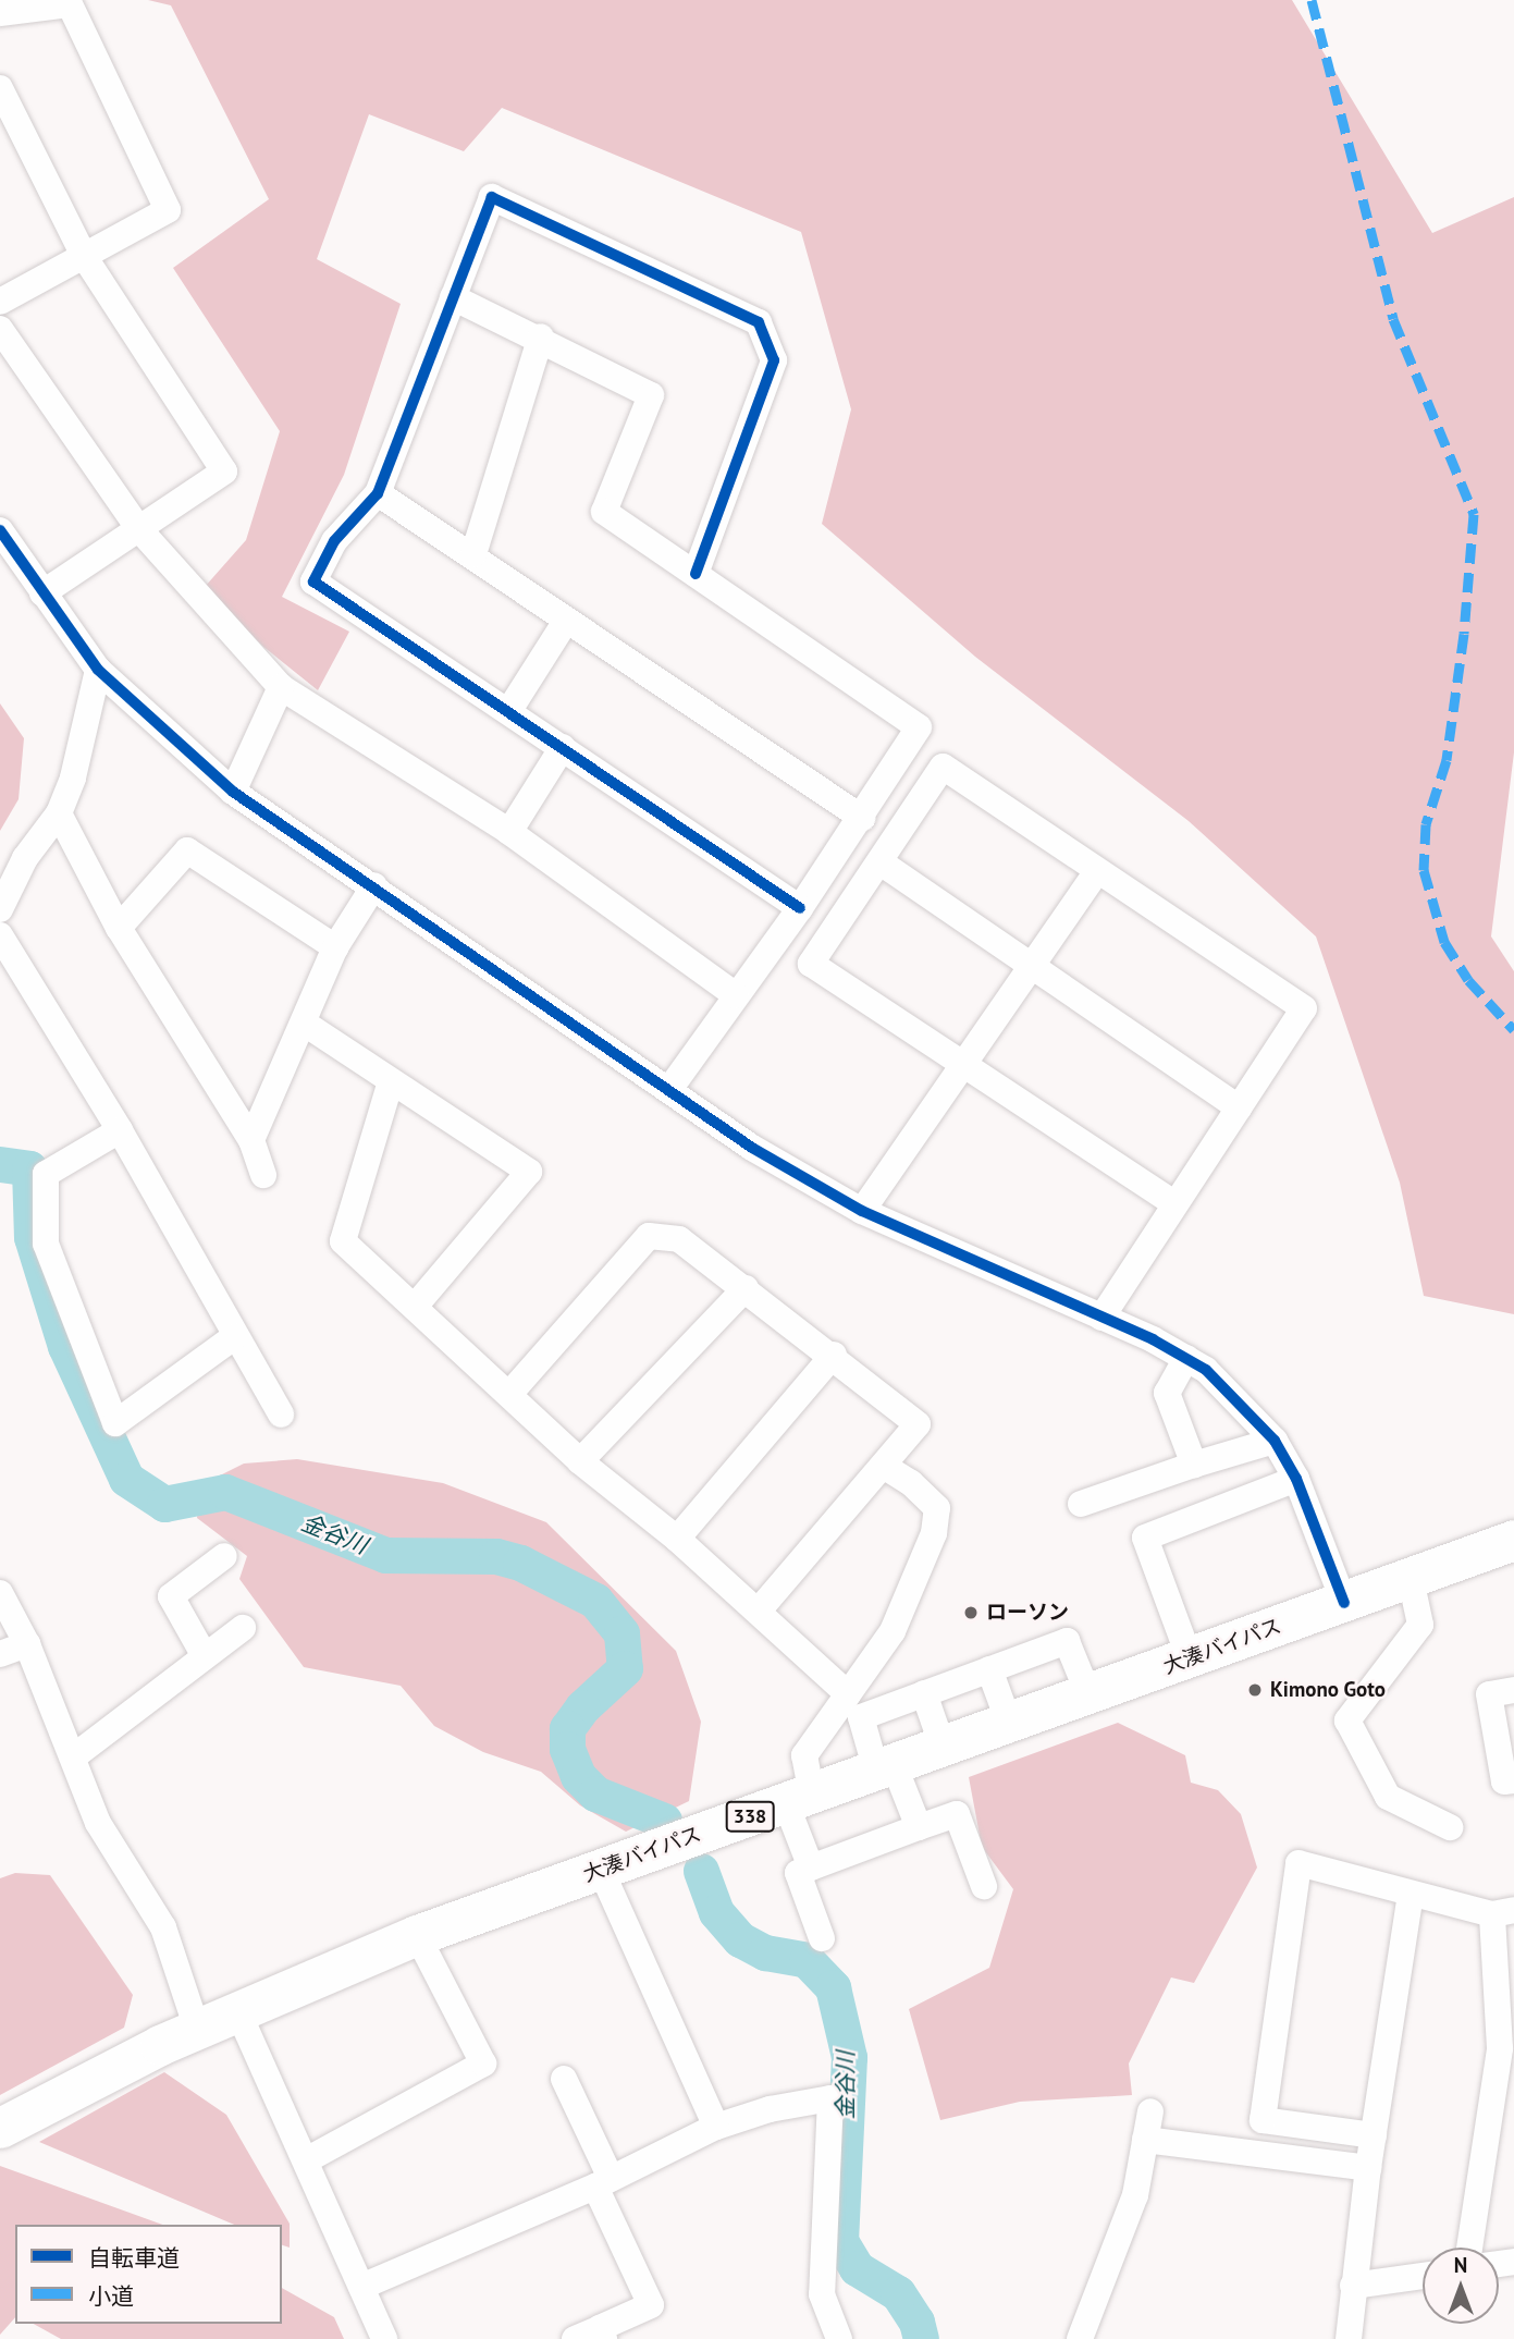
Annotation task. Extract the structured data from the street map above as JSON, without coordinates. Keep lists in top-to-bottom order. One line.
{"streets":{"highway":["大湊バイパス","338"]},"water":["金谷川"],"places":["ローソン","Kimono Goto"],"legend":["自転車道","小道"],"north":"top"}
